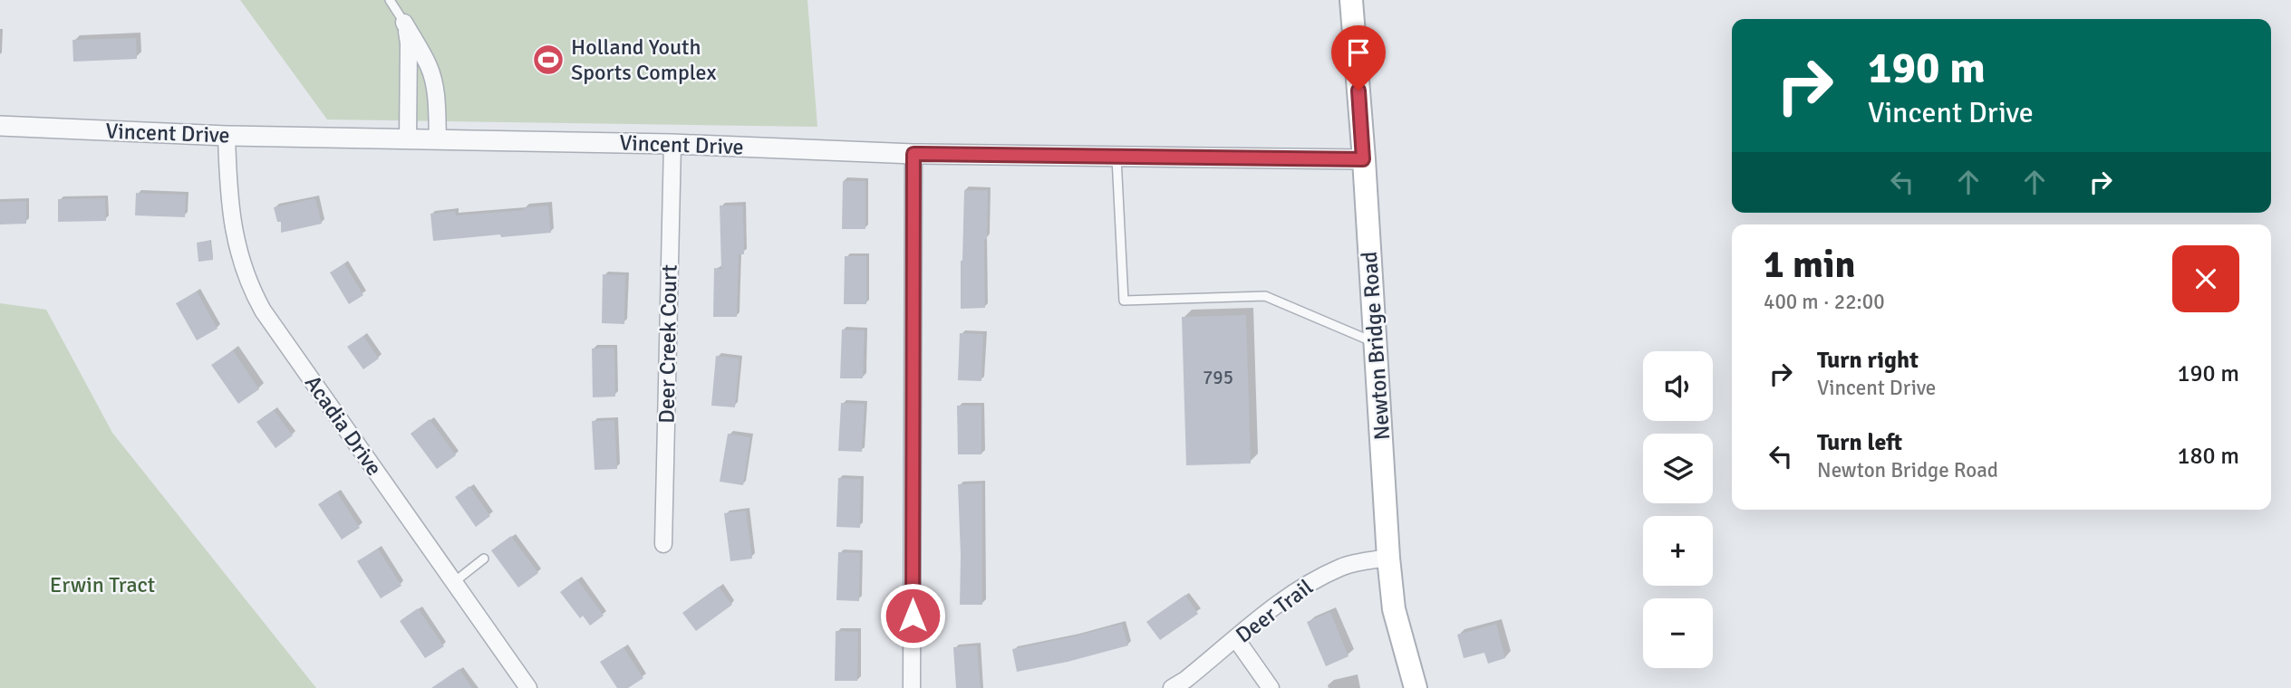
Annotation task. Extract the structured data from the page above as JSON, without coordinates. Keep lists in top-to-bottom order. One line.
{"streets":{"main road":["Newton Bridge Road"],"street":["Vincent Drive","Deer Creek Court","Acadia Drive","Deer Trail"]},"crossings":[["Vincent Drive","Deer Creek Court"],["Vincent Drive","Newton Bridge Road"],["Vincent Drive","Acadia Drive"],["Newton Bridge Road","Deer Trail"]],"parks":["Erwin Tract"],"places":{"sports":["Holland Youth Sports Complex"]},"house_numbers":["795"],"page":{"turn":["190 m","Vincent Drive"],"heading":["1 min","400 m · 22:00"],"list":[{"name":"Turn right","note":"Vincent Drive","value":"190 m"},{"name":"Turn left","note":"Newton Bridge Road","value":"180 m"}],"map_buttons":["+","−"]}}
